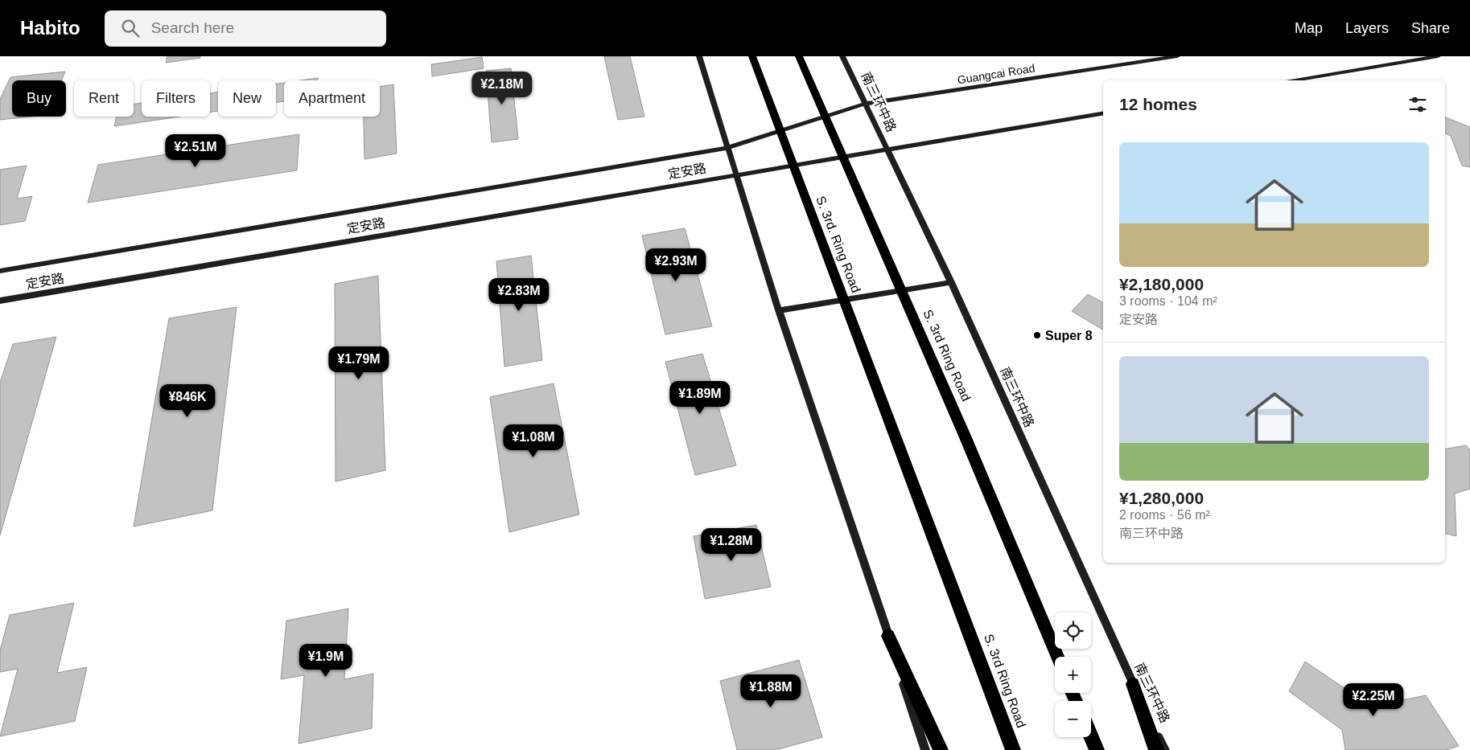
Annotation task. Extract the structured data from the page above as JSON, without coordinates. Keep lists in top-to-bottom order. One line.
{"streets":{"highway":["S. 3rd. Ring Road","S. 3rd Ring Road"],"street":["Guangcai Road","南三环中路","定安路"]},"crossings":[["Guangcai Road","南三环中路"],["Guangcai Road","定安路"],["南三环中路","定安路"],["S. 3rd. Ring Road","S. 3rd Ring Road"]],"places":["Super 8"],"page":{"header":"Habito","search":"Search here","nav":["Map","Layers","Share"],"price":["¥2.18M","¥2.51M","¥2.93M","¥2.83M","¥1.79M","¥1.89M","¥846K","¥1.08M","¥1.28M","¥1.9M","¥1.88M","¥2.25M"],"chip":["Buy","Rent","Filters","New","Apartment"],"heading":"12 homes","list":[{"name":"¥2,180,000","note":"3 rooms · 104 m² · 定安路"},{"name":"¥1,280,000","note":"2 rooms · 56 m² · 南三环中路"}],"map_buttons":["+","−"]}}
